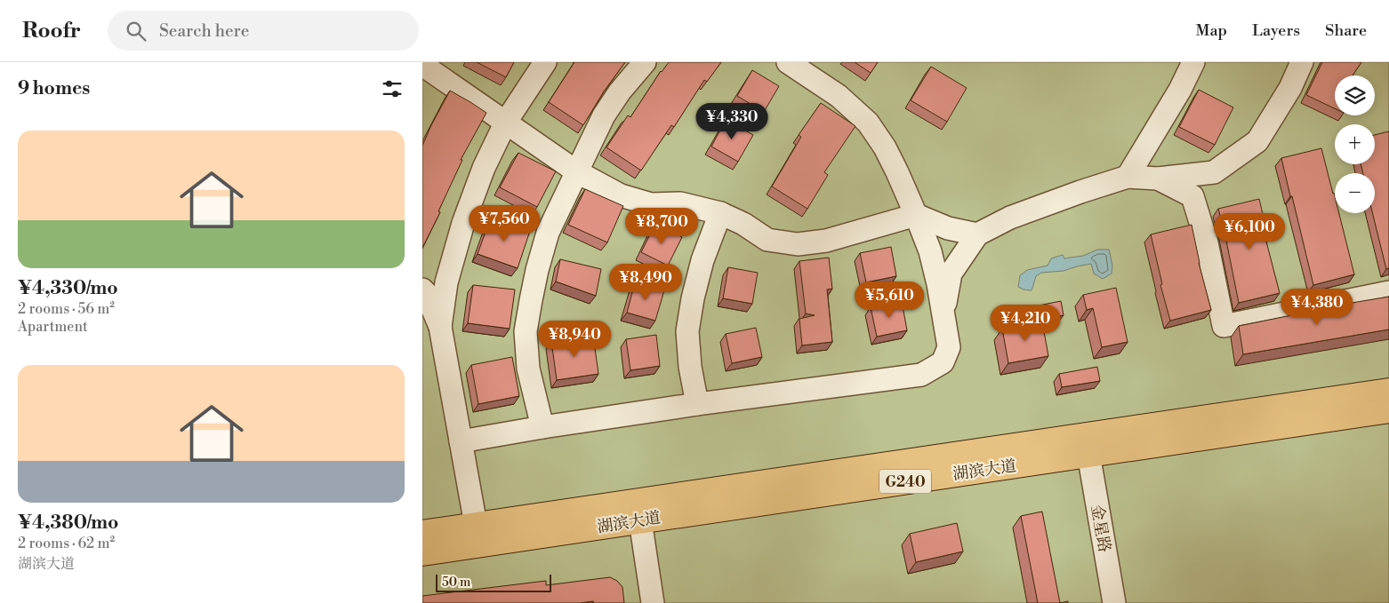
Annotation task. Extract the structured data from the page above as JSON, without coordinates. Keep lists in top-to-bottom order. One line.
{"streets":{"highway":["湖滨大道","G240"],"street":["金星路"]},"crossings":[["湖滨大道","金星路"]],"scale_bar":"50 m","page":{"header":"Roofr","search":"Search here","nav":["Map","Layers","Share"],"heading":"9 homes","map_buttons":["+","−"],"price":["¥4,330","¥7,560","¥8,700","¥6,100","¥8,490","¥5,610","¥4,380","¥4,210","¥8,940"],"list":[{"name":"¥4,330/mo","note":"2 rooms · 56 m² · Apartment"},{"name":"¥4,380/mo","note":"2 rooms · 62 m² · 湖滨大道"}],"scale":"50 m"}}
